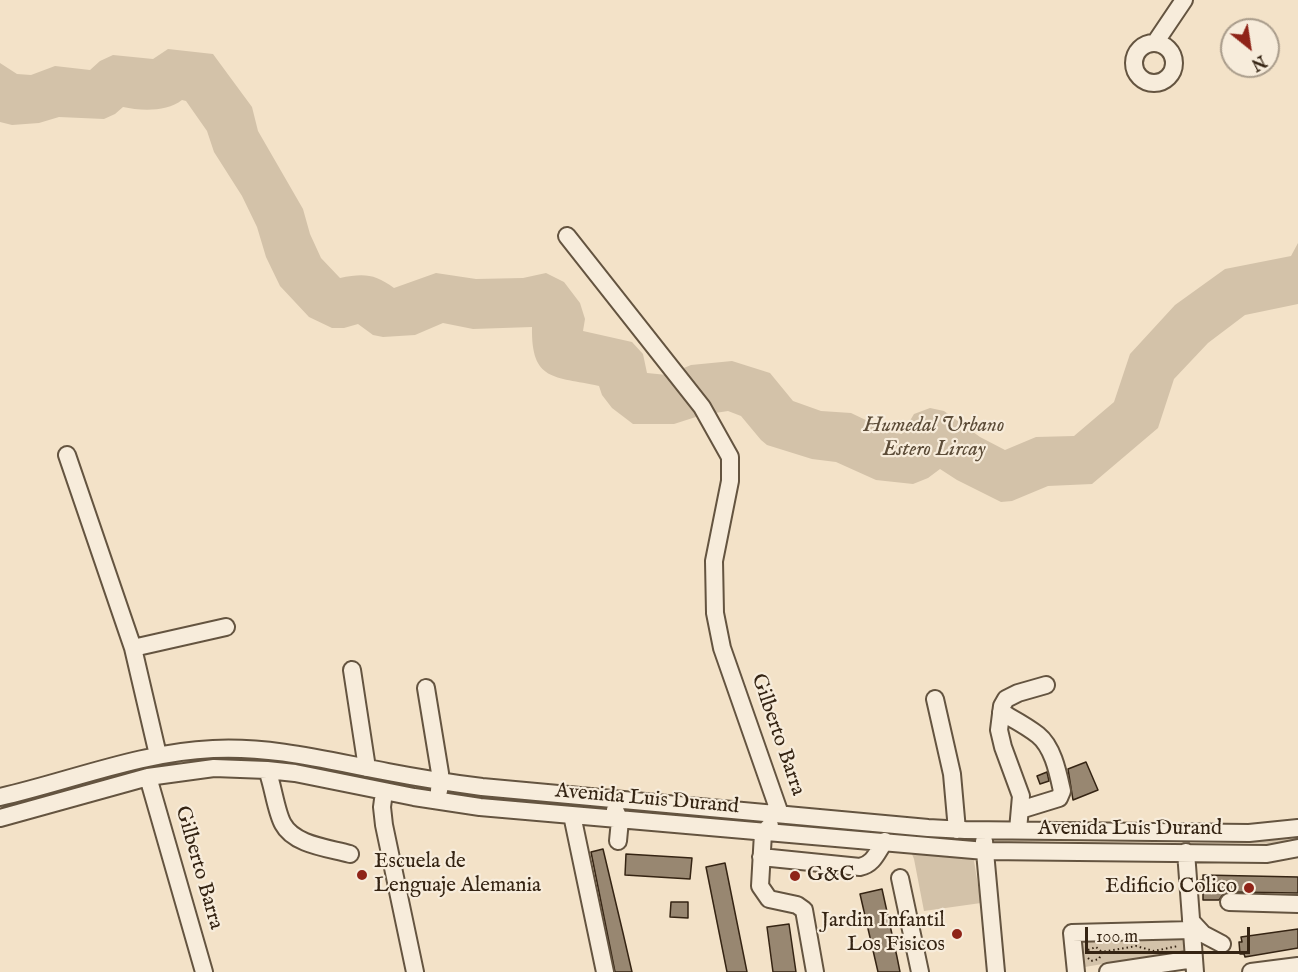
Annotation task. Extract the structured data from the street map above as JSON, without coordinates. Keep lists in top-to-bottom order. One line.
{"streets":{"street":["Gilberto Barra","Avenida Luis Durand"]},"crossings":[["Gilberto Barra","Avenida Luis Durand"]],"parks":["Humedal Urbano Estero Lircay"],"places":["Escuela de Lenguaje Alemania","G&C","Edificio Colico","Jardin Infantil Los Fisicos"],"scale_bar":"100 m","north":"bottom right"}
